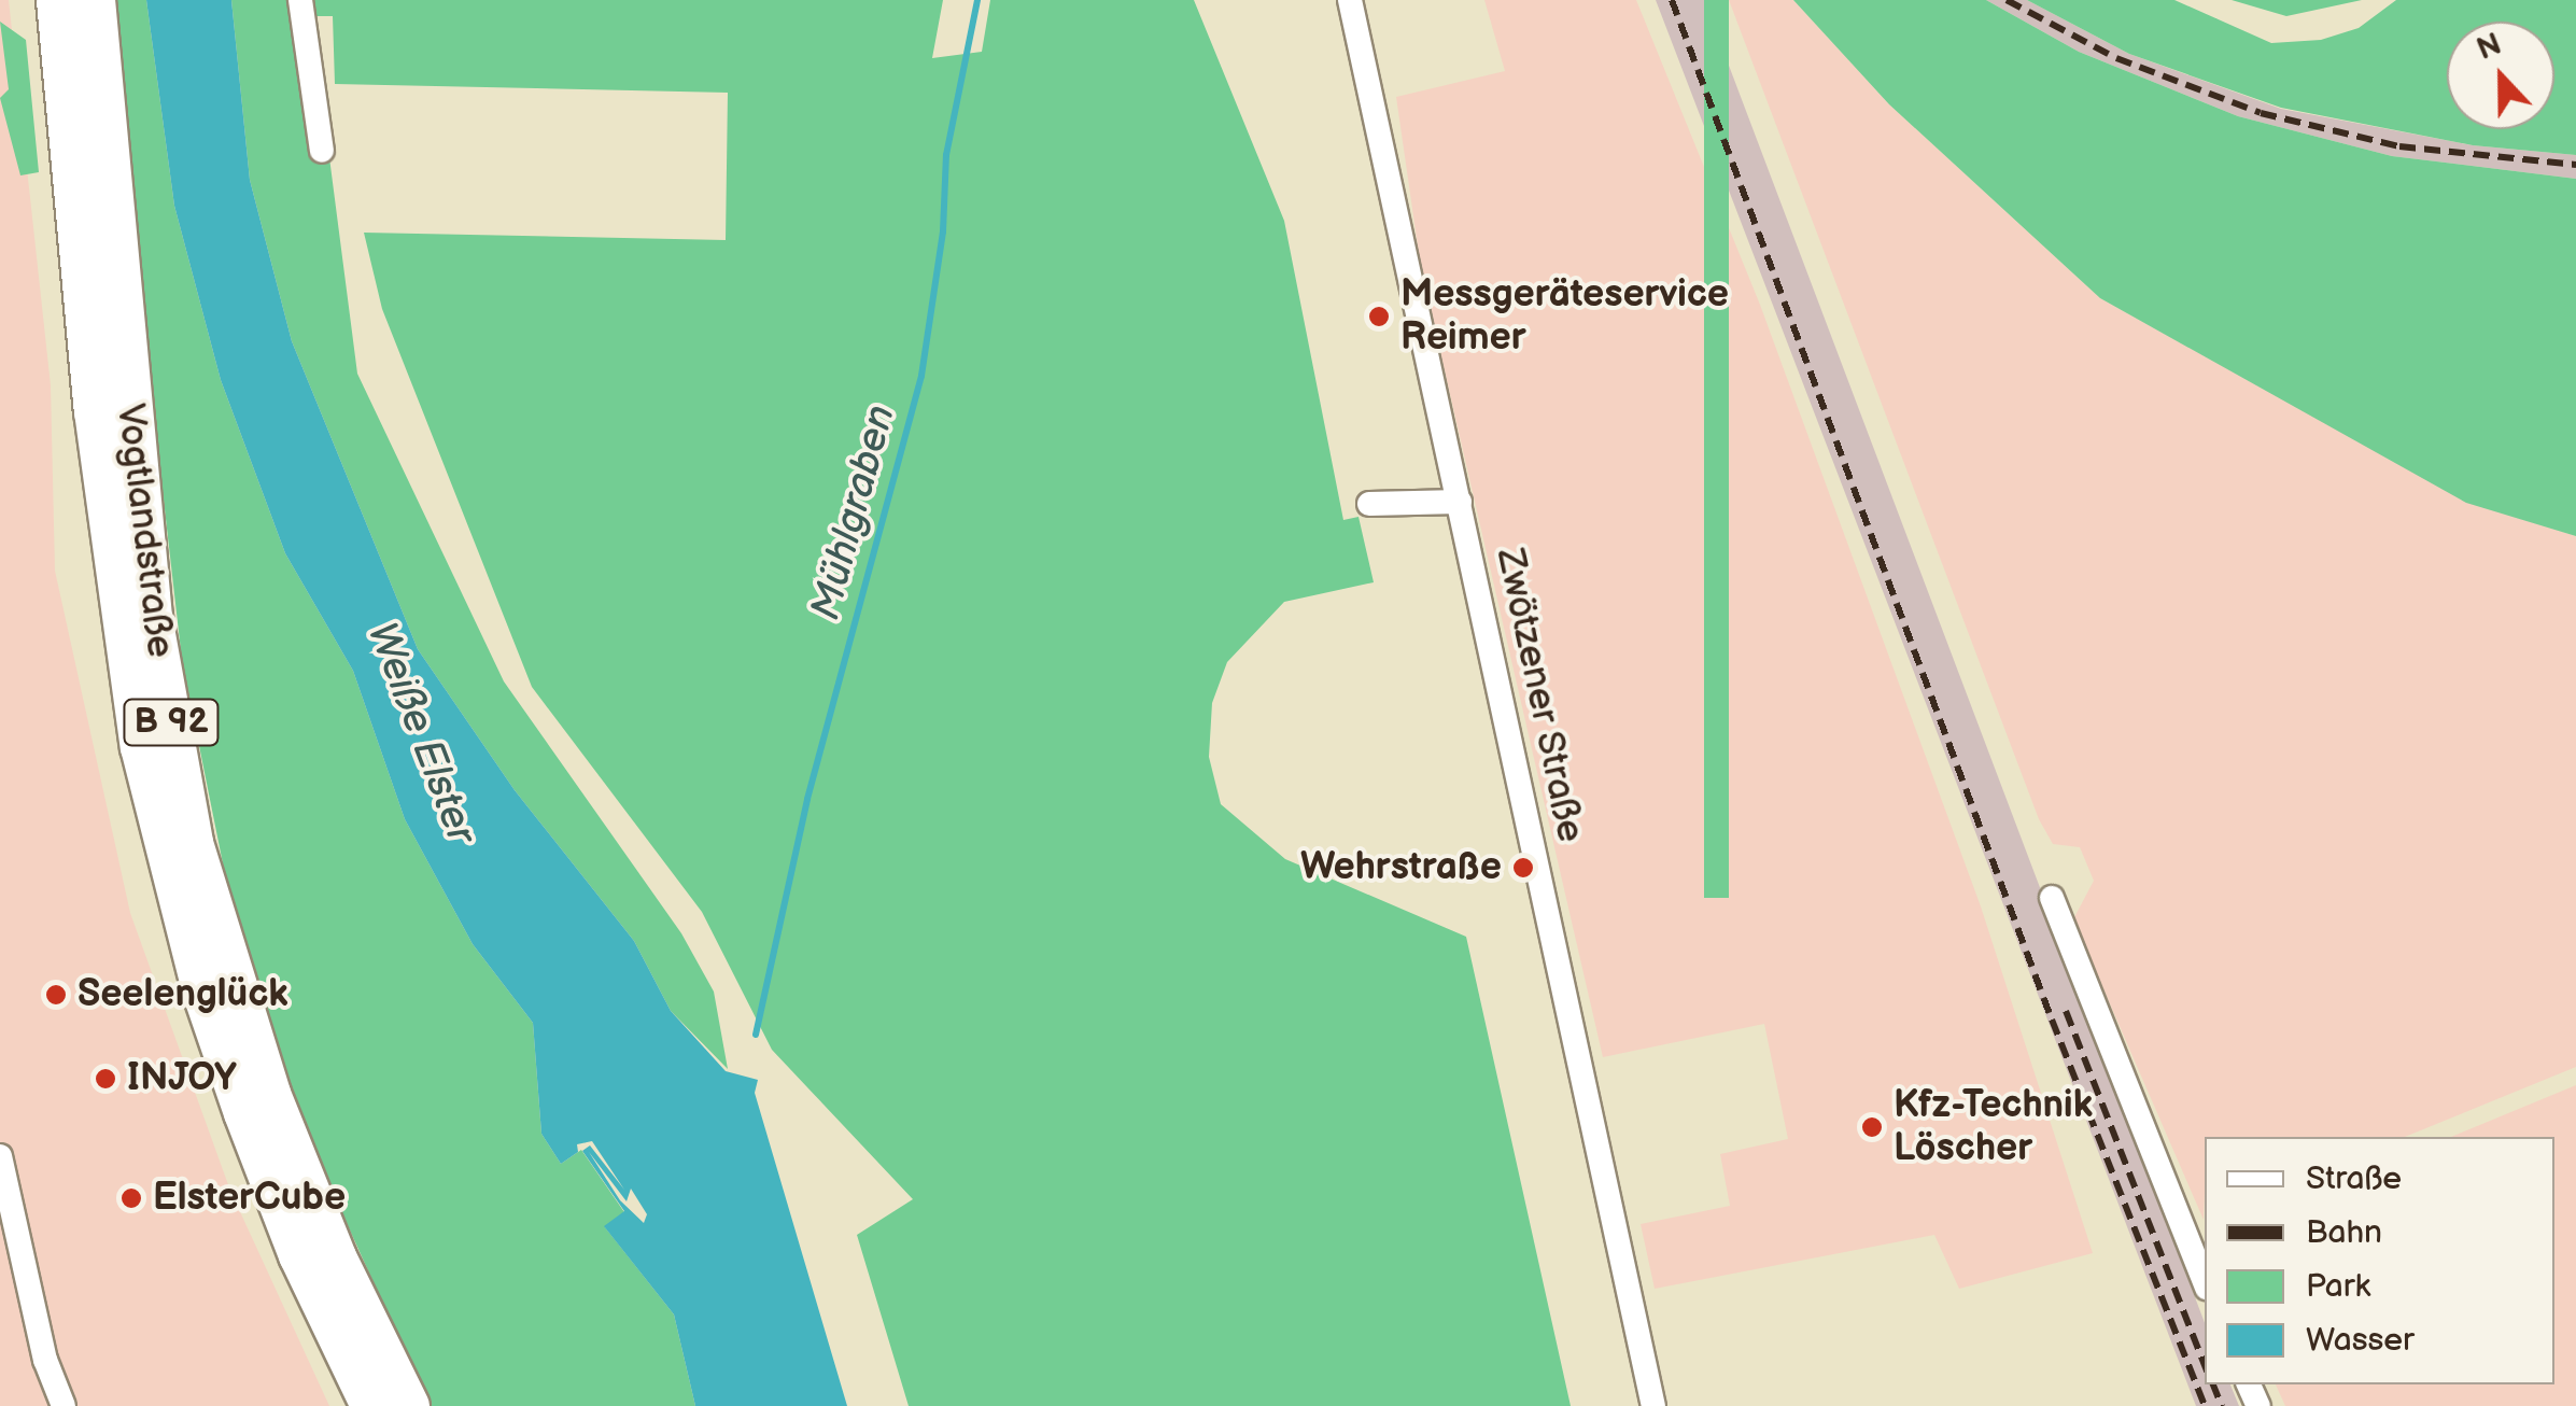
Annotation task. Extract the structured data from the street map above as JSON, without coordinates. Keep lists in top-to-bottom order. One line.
{"streets":{"main road":["Vogtlandstraße","B 92"],"street":["Zwötzener Straße"]},"water":["Mühlgraben","Weiße Elster"],"places":["Messgeräteservice Reimer","Wehrstraße","Seelenglück","INJOY","Kfz-Technik Löscher","ElsterCube"],"legend":["Straße","Bahn","Park","Wasser"],"north":"top"}
